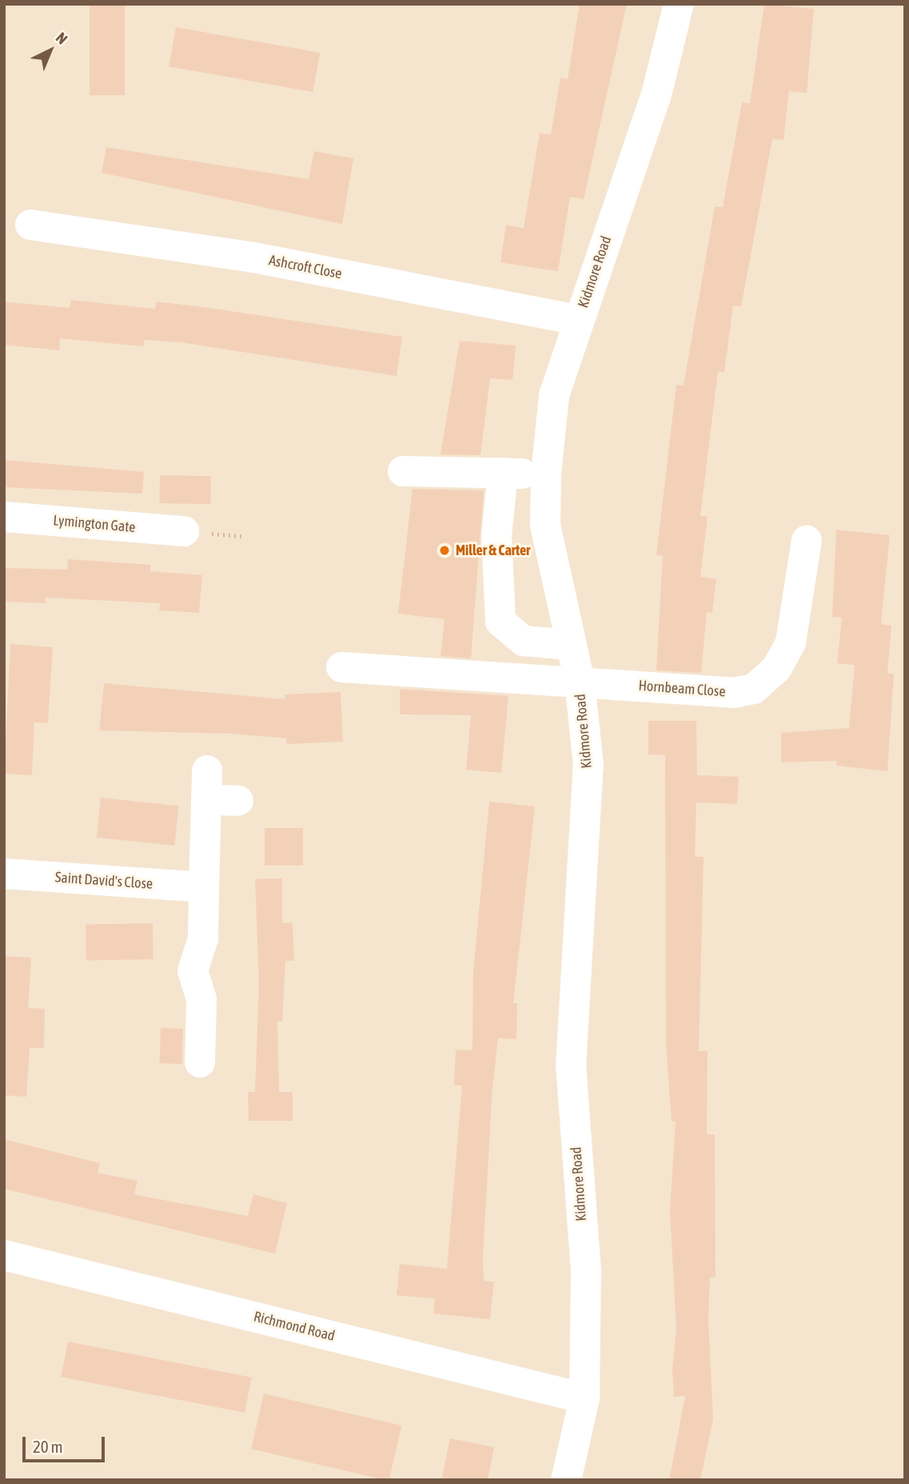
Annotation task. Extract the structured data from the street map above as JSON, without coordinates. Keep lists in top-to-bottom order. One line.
{"streets":{"street":["Ashcroft Close","Kidmore Road","Lymington Gate","Hornbeam Close","Saint David's Close","Richmond Road"]},"crossings":[["Ashcroft Close","Kidmore Road"],["Kidmore Road","Hornbeam Close"],["Kidmore Road","Richmond Road"]],"places":["Miller & Carter"],"scale_bar":"20 m","north":"top right"}
